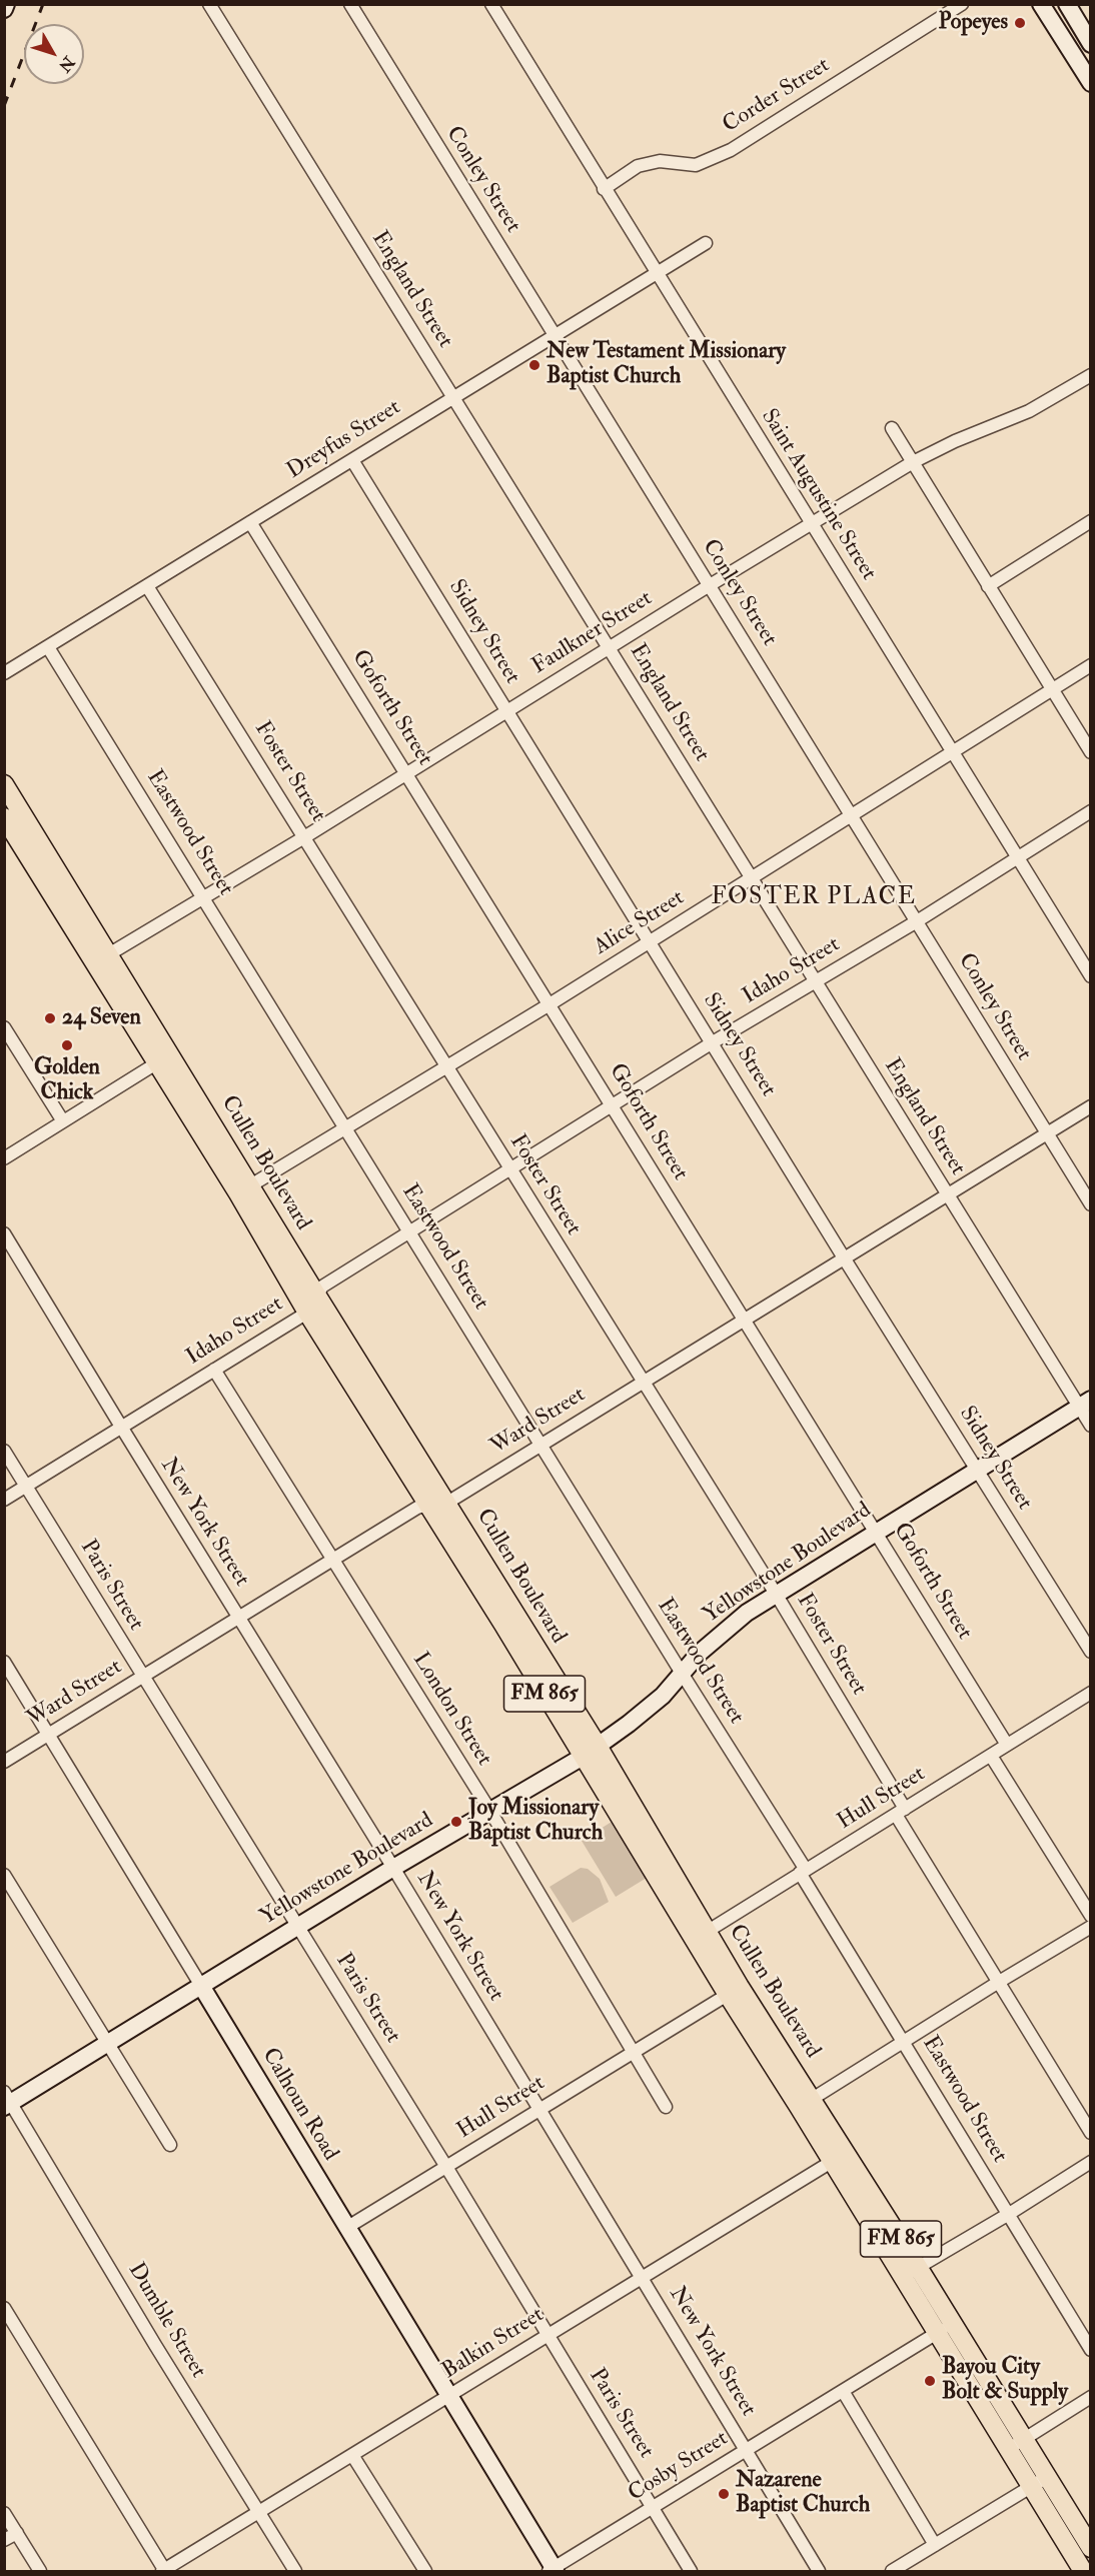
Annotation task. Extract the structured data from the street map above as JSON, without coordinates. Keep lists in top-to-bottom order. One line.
{"streets":{"main road":["Cullen Boulevard","FM 865"],"street":["Corder Street","Conley Street","England Street","Dreyfus Street","Saint Augustine Street","Sidney Street","Faulkner Street","Goforth Street","Foster Street","Eastwood Street","Alice Street","Idaho Street","Ward Street","New York Street","Yellowstone Boulevard","Paris Street","London Street","Hull Street","Calhoun Road","Dumble Street","Balkin Street","Cosby Street"]},"crossings":[["Corder Street","Saint Augustine Street"],["Conley Street","Dreyfus Street"],["Conley Street","Faulkner Street"],["Conley Street","Alice Street"],["Conley Street","Idaho Street"],["Conley Street","Ward Street"],["England Street","Dreyfus Street"],["England Street","Faulkner Street"],["England Street","Alice Street"],["England Street","Idaho Street"],["England Street","Ward Street"],["England Street","Yellowstone Boulevard"],["Dreyfus Street","Saint Augustine Street"],["Dreyfus Street","Sidney Street"],["Dreyfus Street","Goforth Street"],["Dreyfus Street","Foster Street"],["Dreyfus Street","Eastwood Street"],["Saint Augustine Street","Faulkner Street"],["Saint Augustine Street","Alice Street"],["Saint Augustine Street","Idaho Street"],["Sidney Street","Faulkner Street"],["Sidney Street","Alice Street"],["Sidney Street","Idaho Street"],["Sidney Street","Ward Street"],["Sidney Street","Yellowstone Boulevard"],["Faulkner Street","Goforth Street"],["Faulkner Street","Foster Street"],["Faulkner Street","Eastwood Street"],["Faulkner Street","Cullen Boulevard"],["Goforth Street","Alice Street"],["Goforth Street","Idaho Street"],["Goforth Street","Ward Street"],["Goforth Street","Yellowstone Boulevard"],["Goforth Street","Hull Street"],["Foster Street","Alice Street"],["Foster Street","Idaho Street"],["Foster Street","Ward Street"],["Foster Street","Yellowstone Boulevard"],["Foster Street","Hull Street"],["Eastwood Street","Alice Street"],["Eastwood Street","Idaho Street"],["Eastwood Street","Ward Street"],["Eastwood Street","Yellowstone Boulevard"],["Eastwood Street","Hull Street"],["Alice Street","Cullen Boulevard"],["Idaho Street","Cullen Boulevard"],["Idaho Street","New York Street"],["Idaho Street","Paris Street"],["Idaho Street","London Street"],["Cullen Boulevard","Ward Street"],["Cullen Boulevard","Yellowstone Boulevard"],["Cullen Boulevard","Hull Street"],["Cullen Boulevard","Balkin Street"],["Cullen Boulevard","Cosby Street"],["Ward Street","New York Street"],["Ward Street","Paris Street"],["Ward Street","London Street"],["Ward Street","Calhoun Road"],["New York Street","Yellowstone Boulevard"],["New York Street","Hull Street"],["New York Street","Balkin Street"],["New York Street","Cosby Street"],["Yellowstone Boulevard","Paris Street"],["Yellowstone Boulevard","London Street"],["Yellowstone Boulevard","Calhoun Road"],["Yellowstone Boulevard","Dumble Street"],["Paris Street","Hull Street"],["Paris Street","Balkin Street"],["Paris Street","Cosby Street"],["London Street","Hull Street"],["Hull Street","Calhoun Road"],["Calhoun Road","Balkin Street"],["Calhoun Road","Cosby Street"],["Dumble Street","Balkin Street"]],"districts":["FOSTER PLACE"],"places":["Popeyes","New Testament Missionary Baptist Church","24 Seven","Golden Chick","Joy Missionary Baptist Church","Bayou City Bolt & Supply","Nazarene Baptist Church"],"north":"bottom right"}
